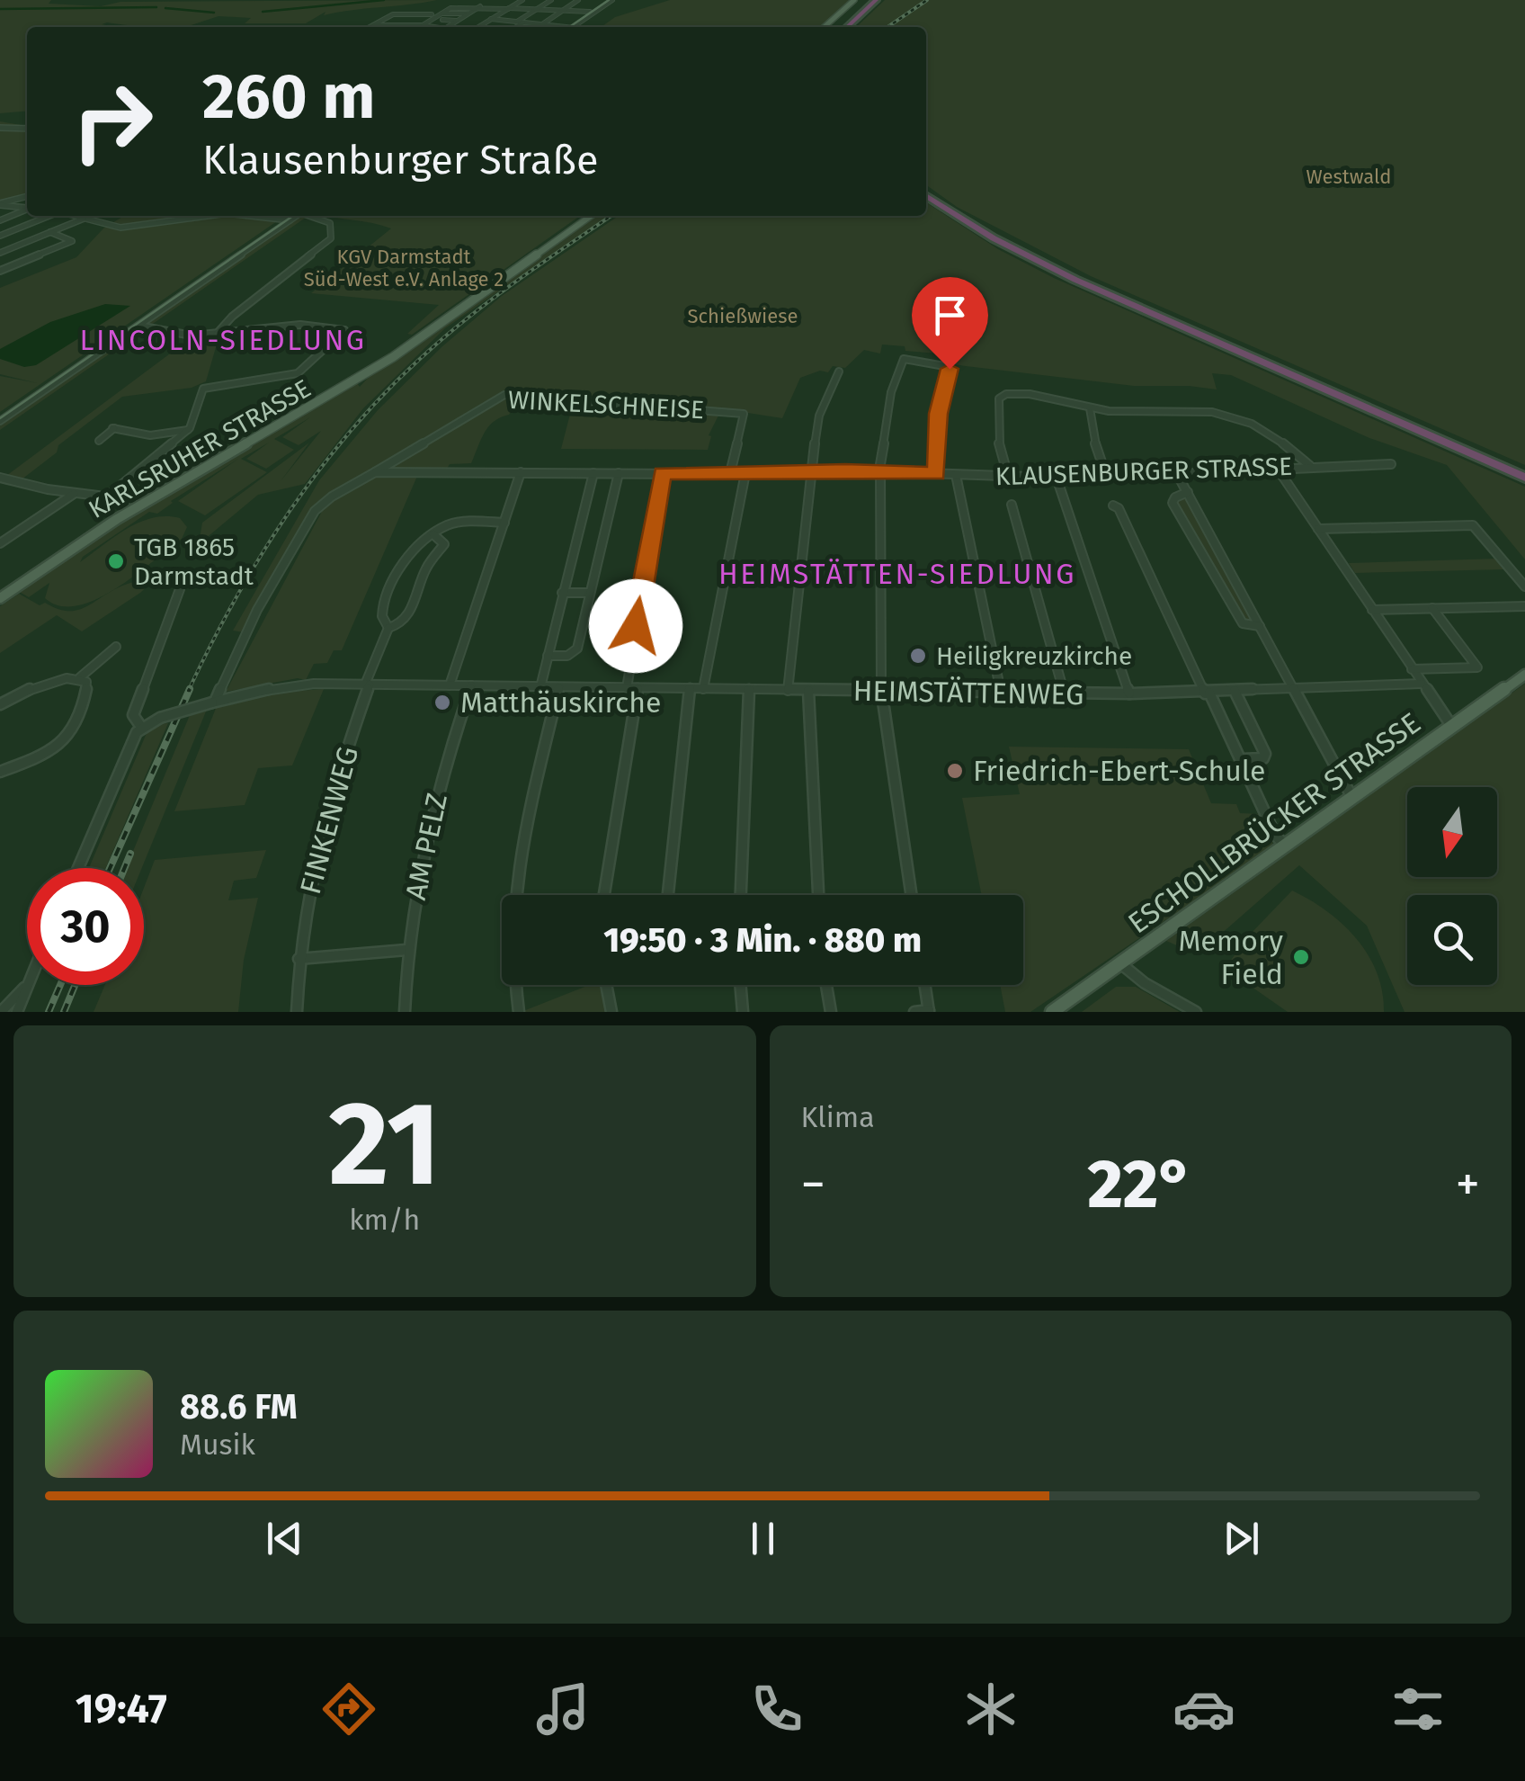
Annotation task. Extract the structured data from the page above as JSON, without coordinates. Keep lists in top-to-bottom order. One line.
{"streets":{"main road":["KARLSRUHER STRASSE","ESCHOLLBRÜCKER STRASSE"],"street":["WINKELSCHNEISE","KLAUSENBURGER STRASSE","HEIMSTÄTTENWEG","FINKENWEG","AM PELZ"]},"crossings":[["WINKELSCHNEISE","KLAUSENBURGER STRASSE"],["HEIMSTÄTTENWEG","FINKENWEG"],["HEIMSTÄTTENWEG","AM PELZ"]],"districts":["LINCOLN-SIEDLUNG","HEIMSTÄTTEN-SIEDLUNG"],"parks":["Westwald","KGV Darmstadt Süd-West e.V. Anlage 2","Schießwiese"],"places":["TGB 1865 Darmstadt","Heiligkreuzkirche","Matthäuskirche","Friedrich-Ebert-Schule","Memory Field"],"north":"bottom","page":{"turn":["260 m","Klausenburger Straße"],"limit":"30","trip":"19:50 · 3 Min. · 880 m","tile":[["21","km/h"],"Klima"],"heat":["−","22°","+"],"song":["88.6 FM","Musik"],"tabs":"19:47"}}
